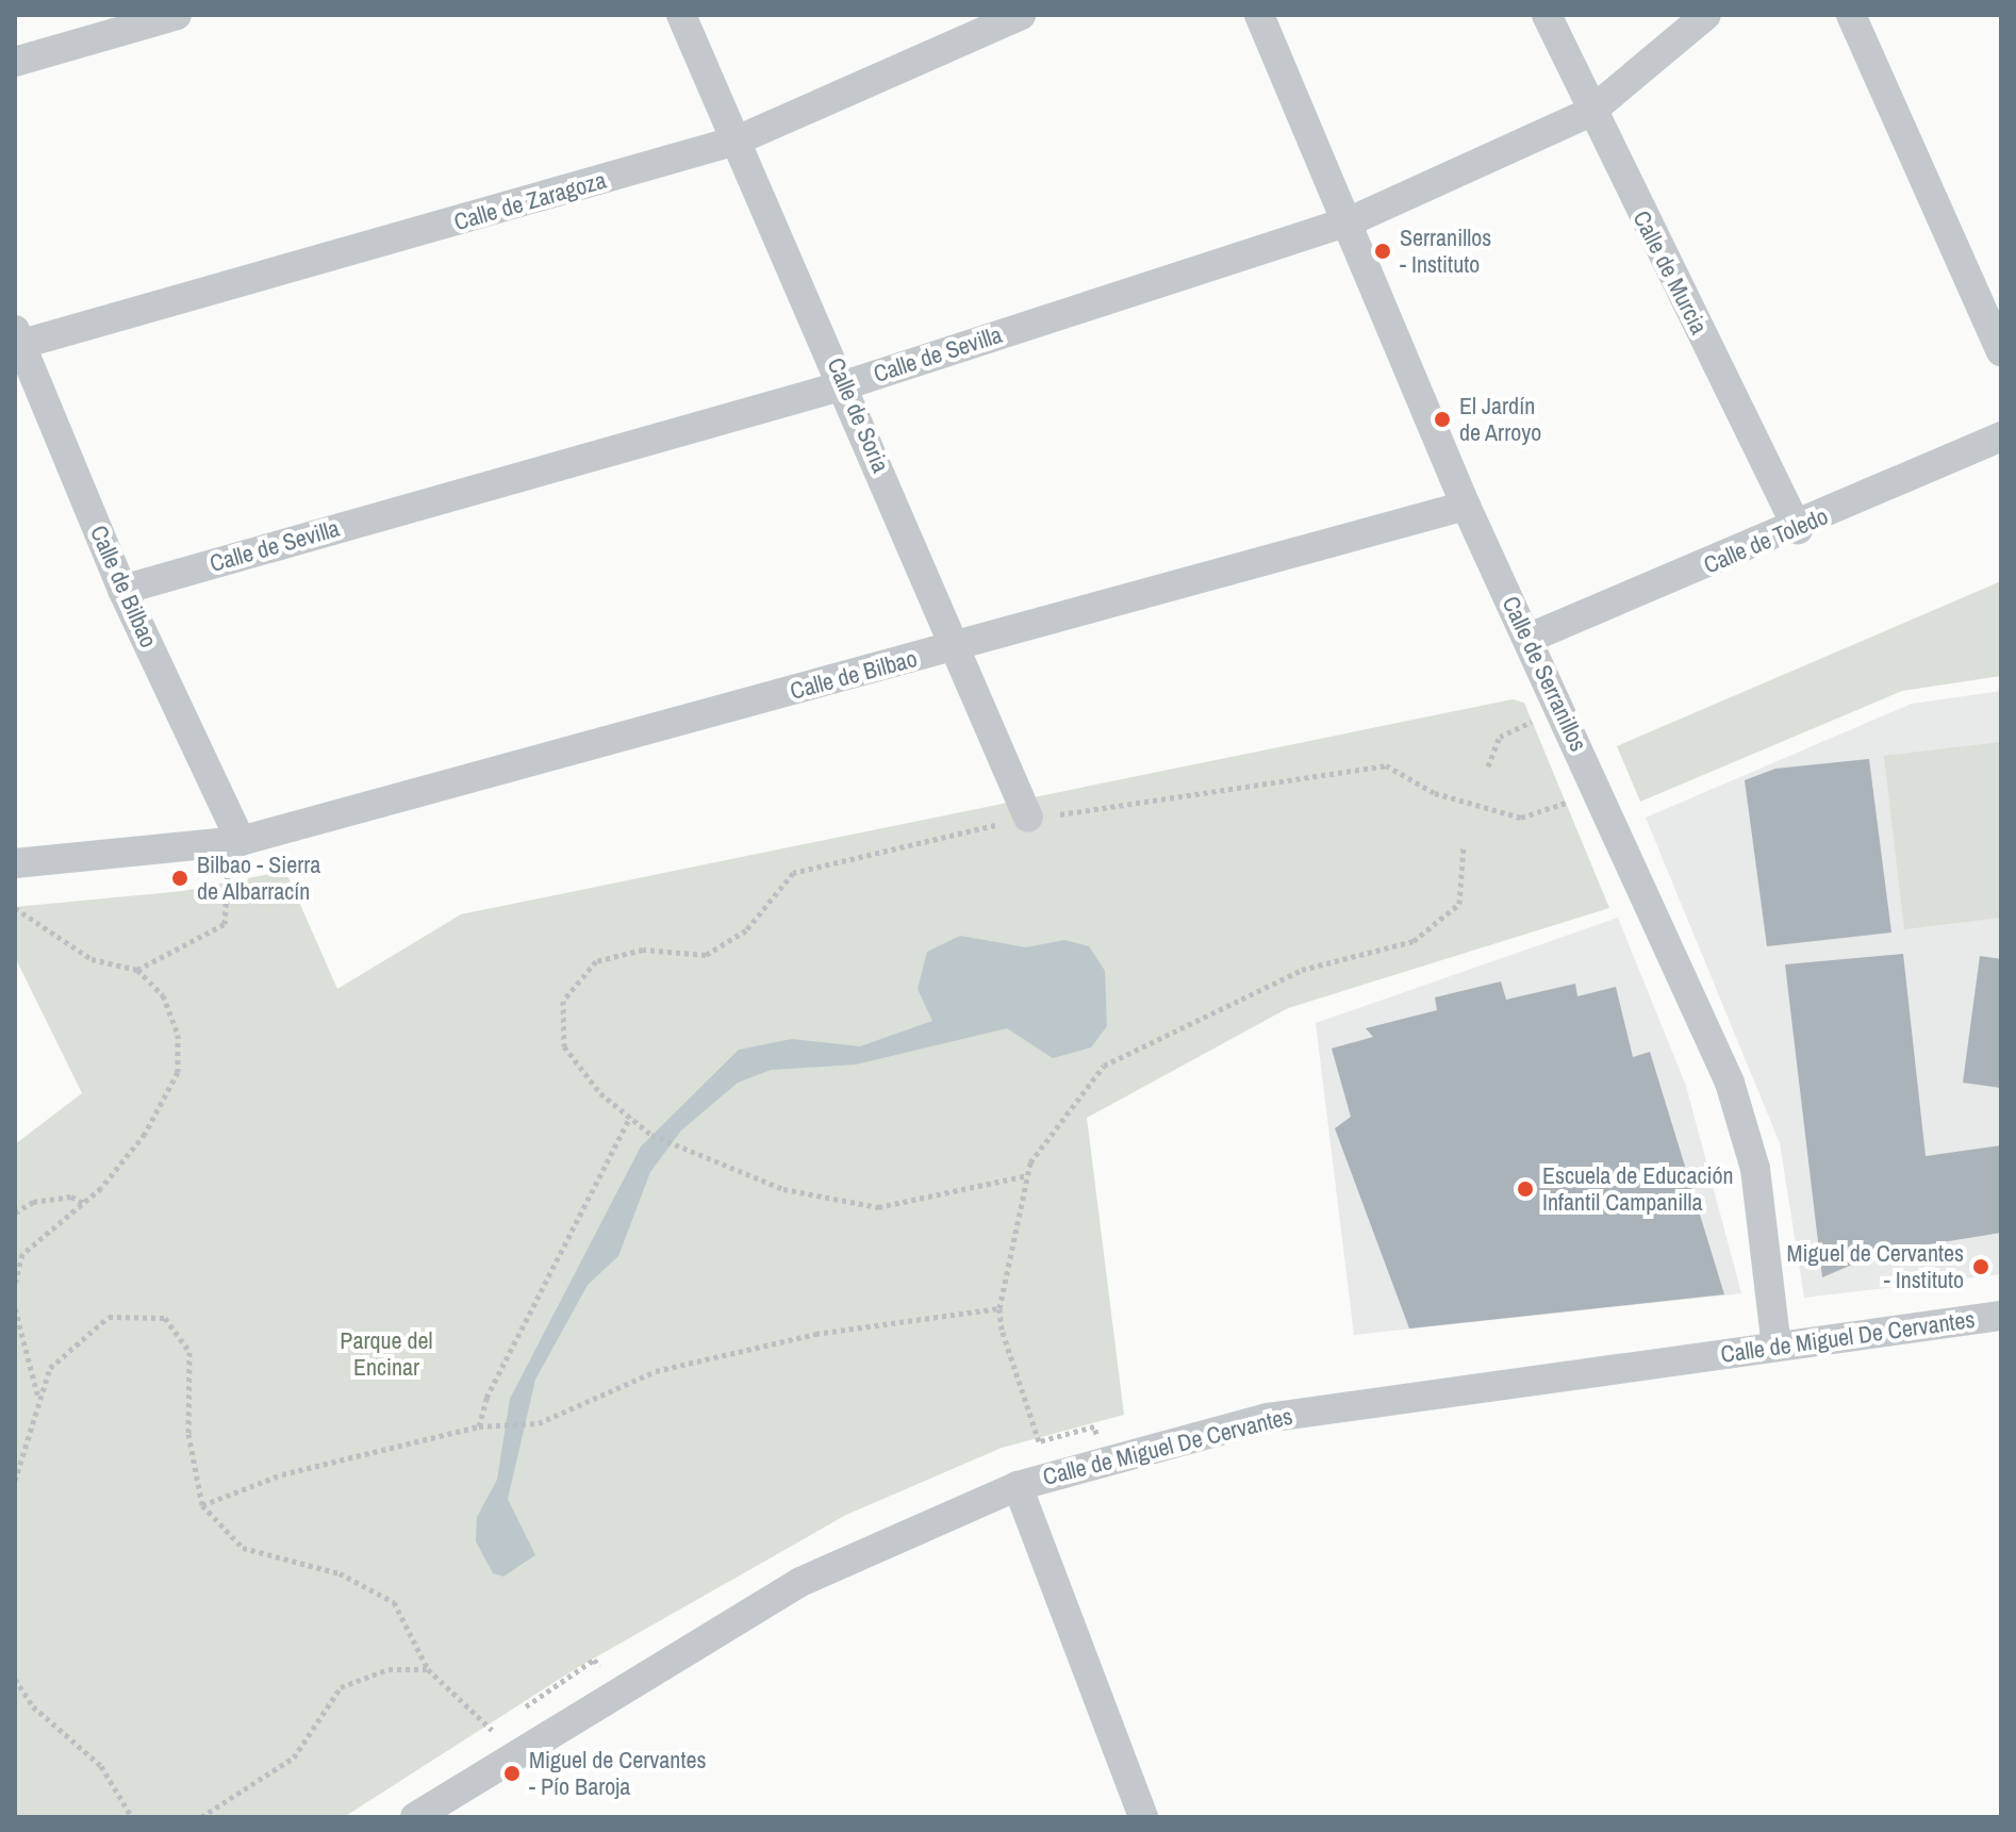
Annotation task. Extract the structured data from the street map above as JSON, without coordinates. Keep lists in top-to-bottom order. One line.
{"streets":{"street":["Calle de Zaragoza","Calle de Murcia","Calle de Sevilla","Calle de Soria","Calle de Toledo","Calle de Bilbao","Calle de Serranillos","Calle de Miguel De Cervantes"]},"crossings":[["Calle de Zaragoza","Calle de Soria"],["Calle de Zaragoza","Calle de Bilbao"],["Calle de Murcia","Calle de Sevilla"],["Calle de Murcia","Calle de Toledo"],["Calle de Sevilla","Calle de Soria"],["Calle de Sevilla","Calle de Bilbao"],["Calle de Sevilla","Calle de Serranillos"],["Calle de Soria","Calle de Bilbao"],["Calle de Toledo","Calle de Serranillos"],["Calle de Bilbao","Calle de Serranillos"],["Calle de Serranillos","Calle de Miguel De Cervantes"]],"parks":["Parque del Encinar"],"places":["Serranillos - Instituto","El Jardín de Arroyo","Bilbao - Sierra de Albarracín","Escuela de Educación Infantil Campanilla","Miguel de Cervantes - Instituto","Miguel de Cervantes - Pío Baroja"]}
